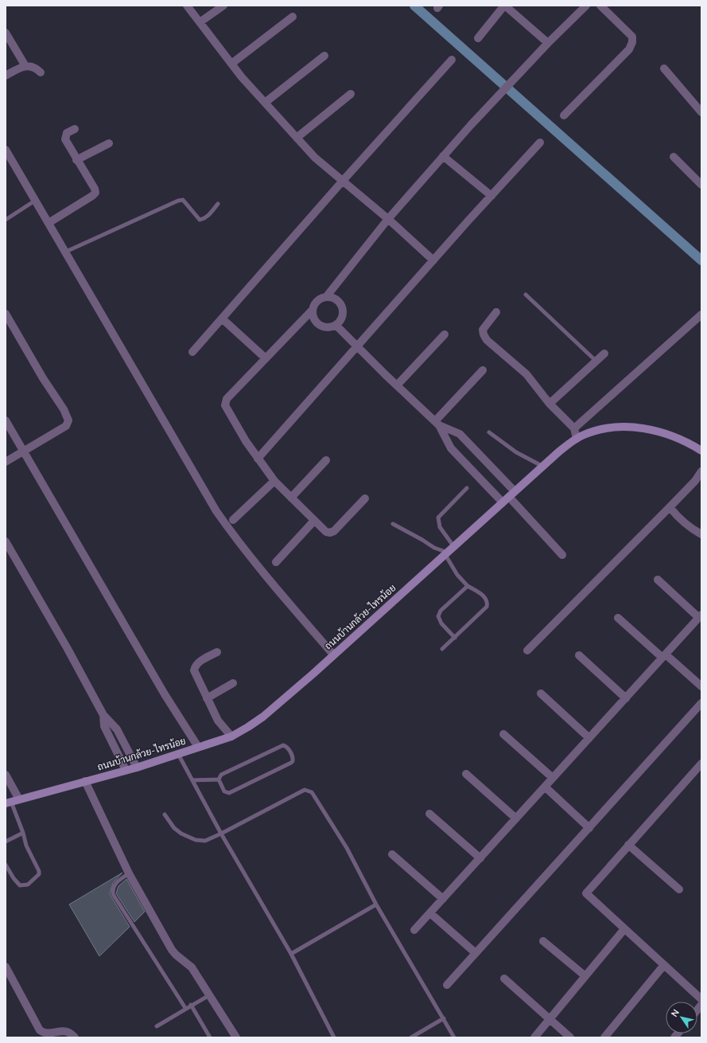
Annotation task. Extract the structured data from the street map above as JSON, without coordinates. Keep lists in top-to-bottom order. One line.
{"streets":{"street":["ถนนบ้านกล้วย-ไทรน้อย"]},"north":"top left"}
